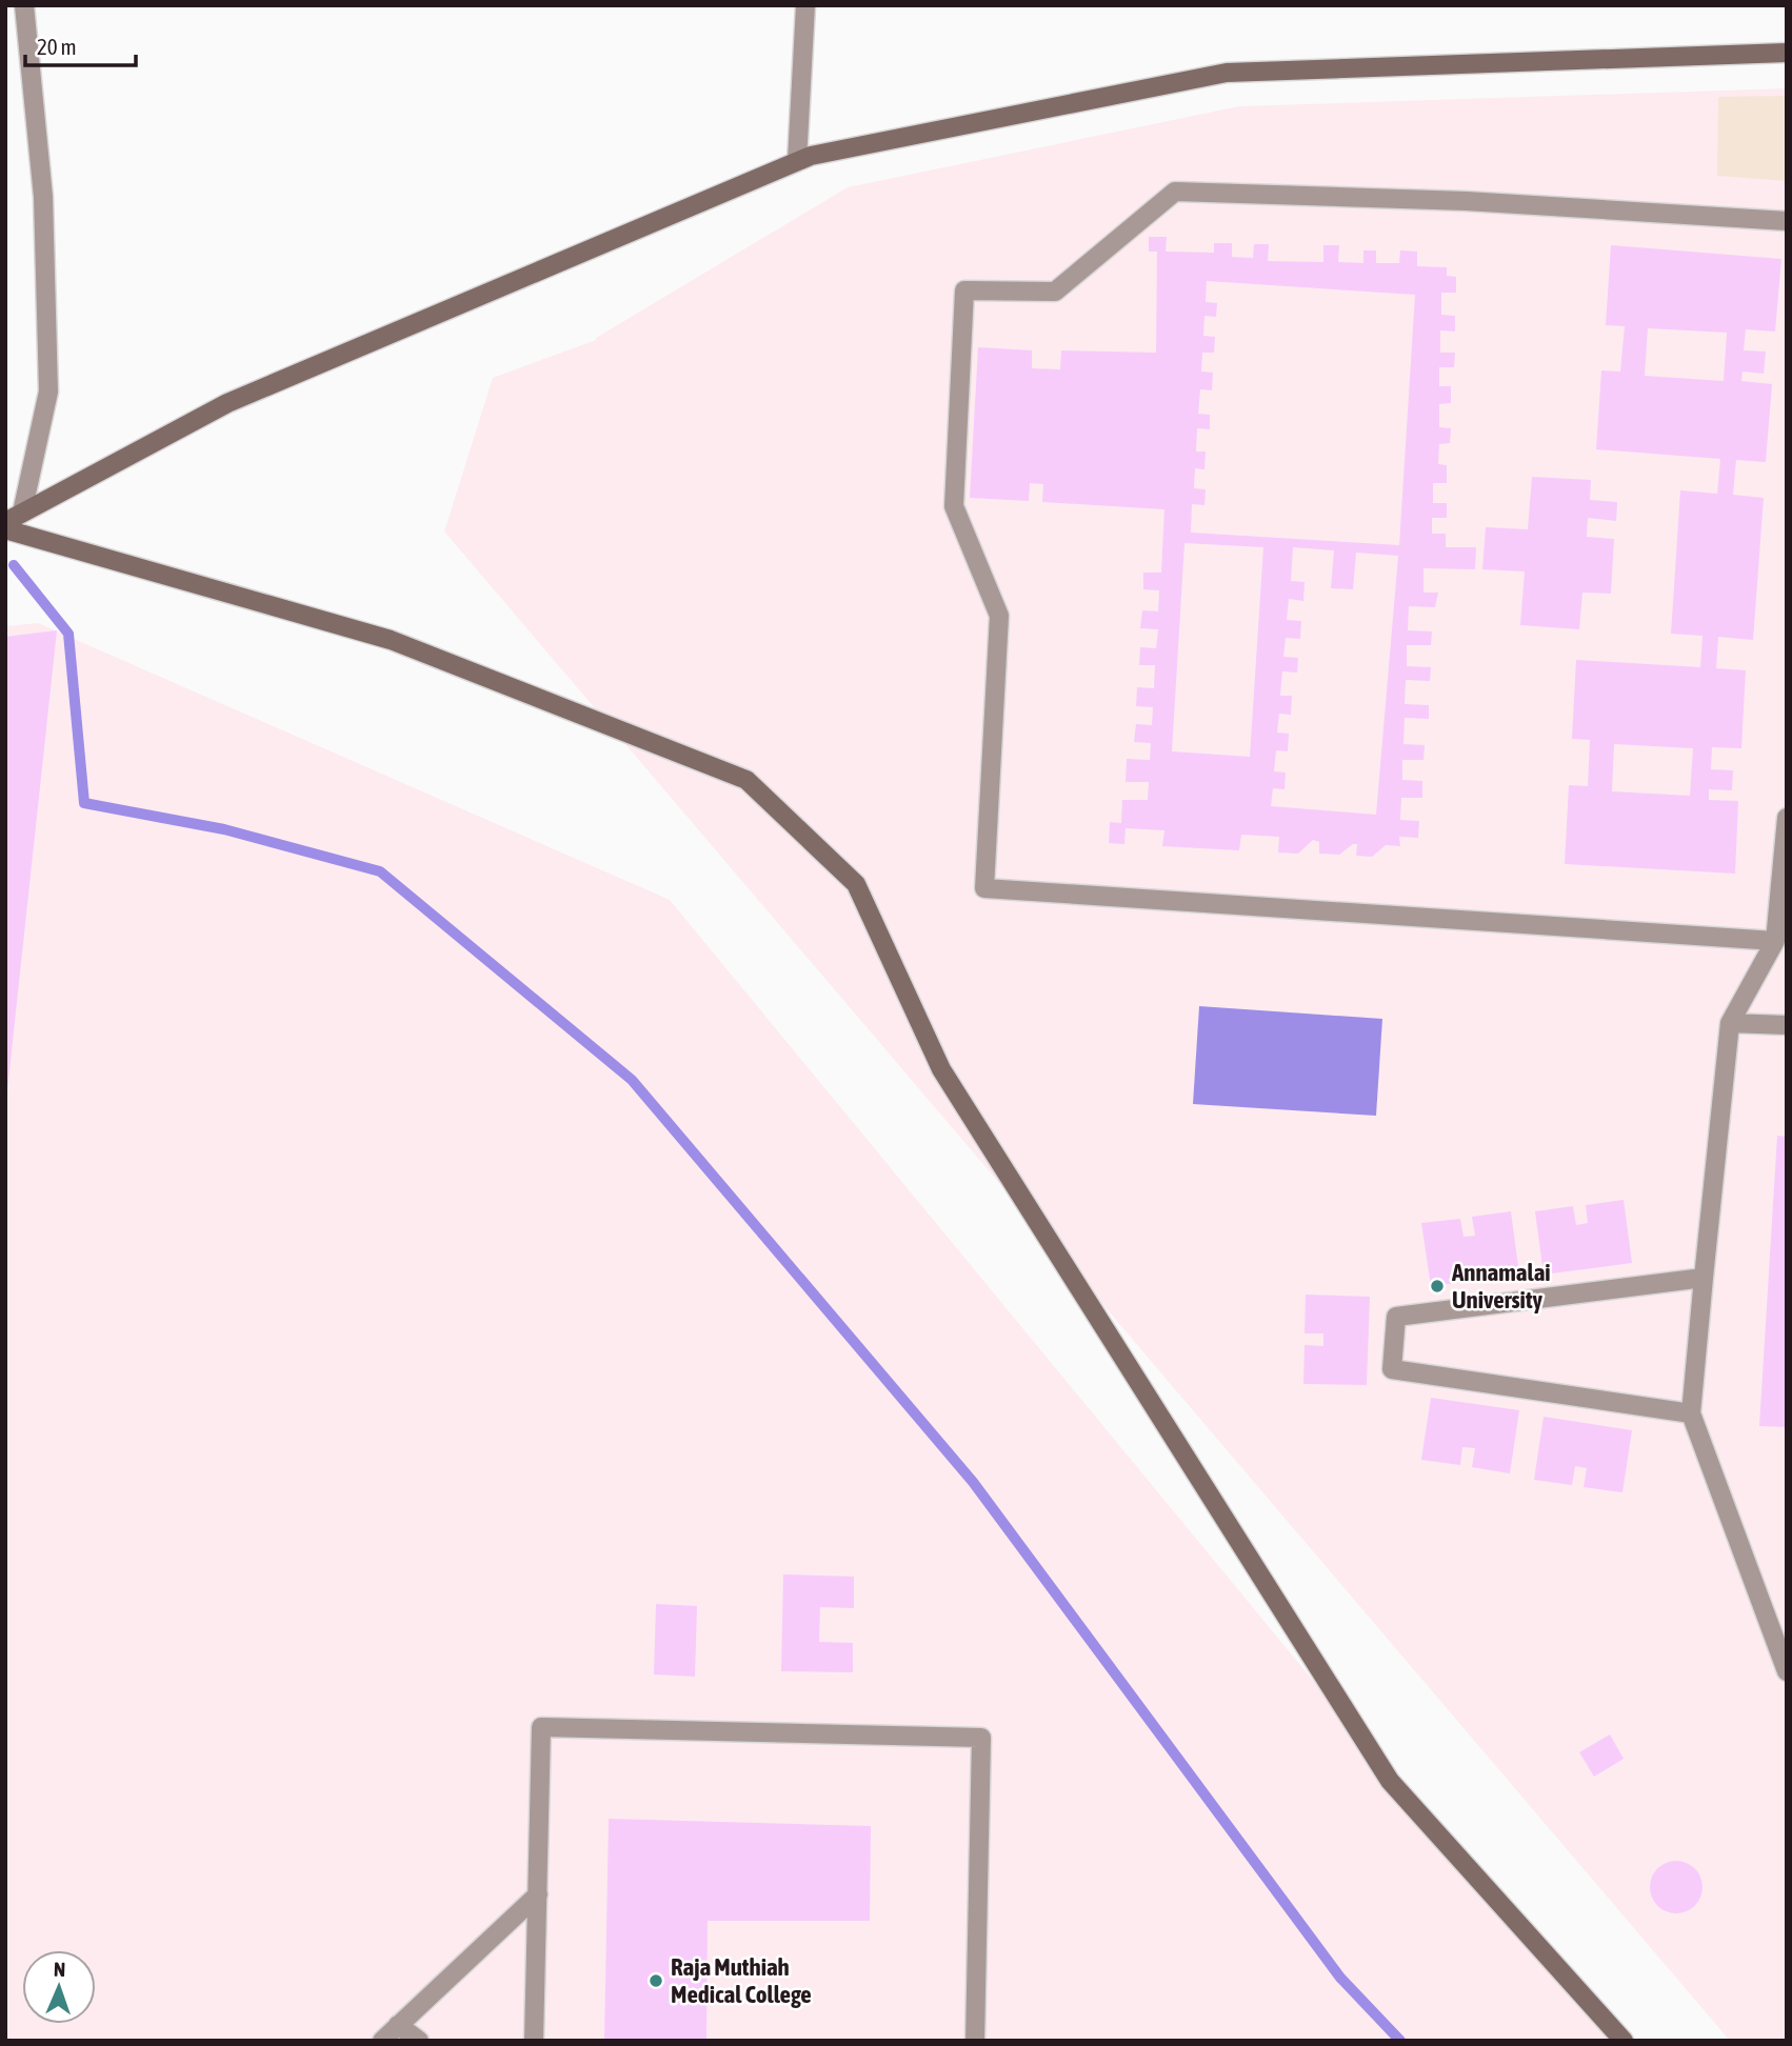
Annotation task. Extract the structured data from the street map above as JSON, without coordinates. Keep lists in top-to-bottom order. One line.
{"places":["Annamalai University","Raja Muthiah Medical College"],"scale_bar":"20 m","north":"top"}
